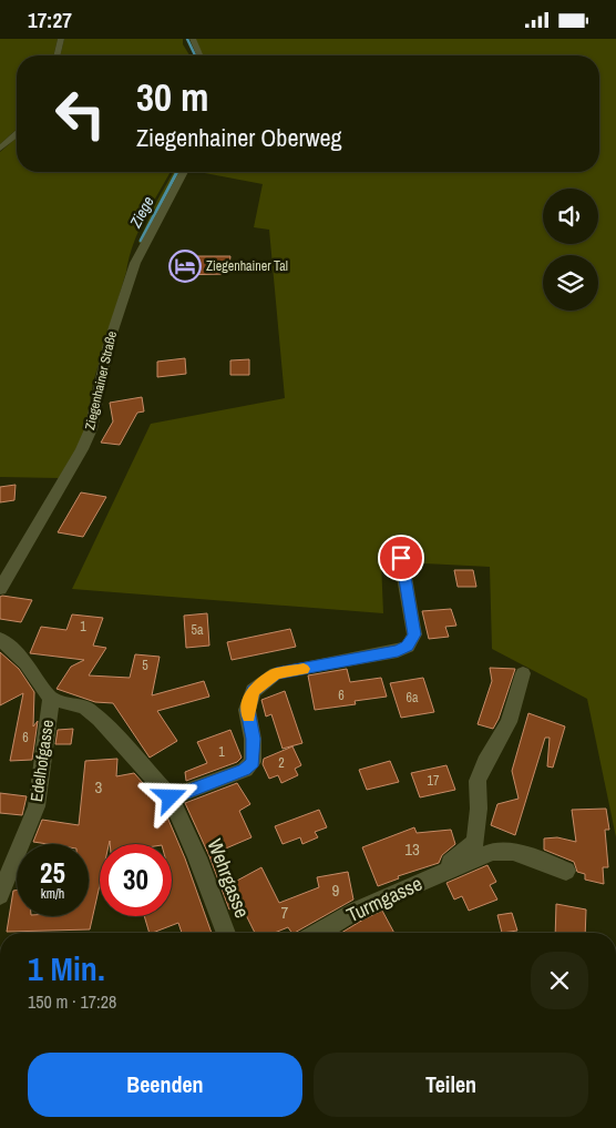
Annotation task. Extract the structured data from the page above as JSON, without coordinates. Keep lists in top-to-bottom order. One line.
{"streets":{"street":["Ziegenhainer Straße","Edelhofgasse","Wehrgasse","Turmgasse"]},"crossings":[["Edelhofgasse","Wehrgasse"]],"water":["Ziege"],"places":{"hotel":["Ziegenhainer Tal"]},"house_numbers":["1","5a","5","6","6a","6","1","2","17","3","13","9","7"],"page":{"status":"17:27","turn":["30 m","Ziegenhainer Oberweg"],"speed":"25 km/h","limit":"30","heading":["1 Min.","150 m · 17:28"],"buttons":["Beenden","Teilen"]}}
